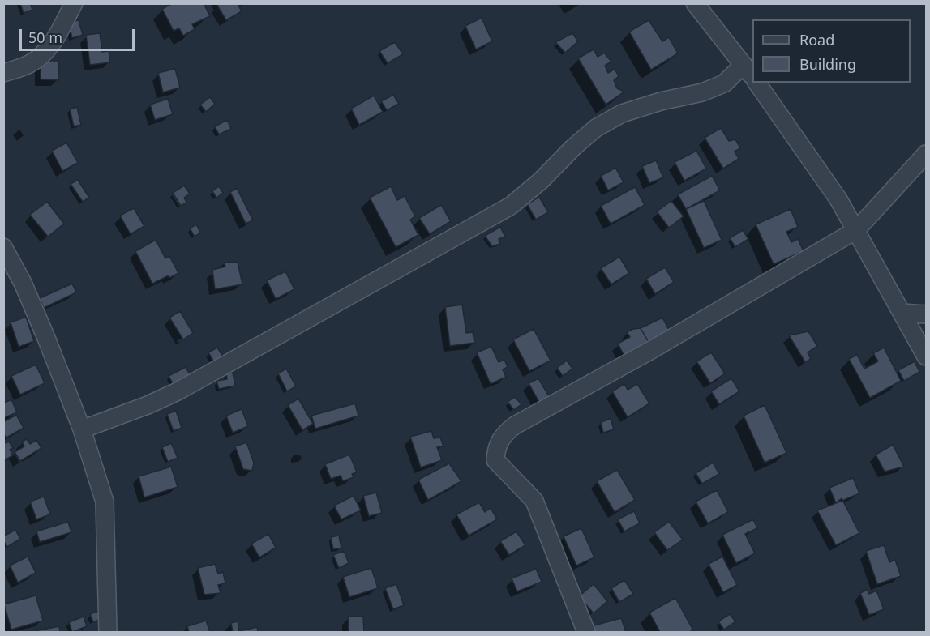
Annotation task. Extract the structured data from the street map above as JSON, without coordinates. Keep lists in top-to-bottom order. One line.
{"legend":["Road","Building"],"scale_bar":"50 m"}
